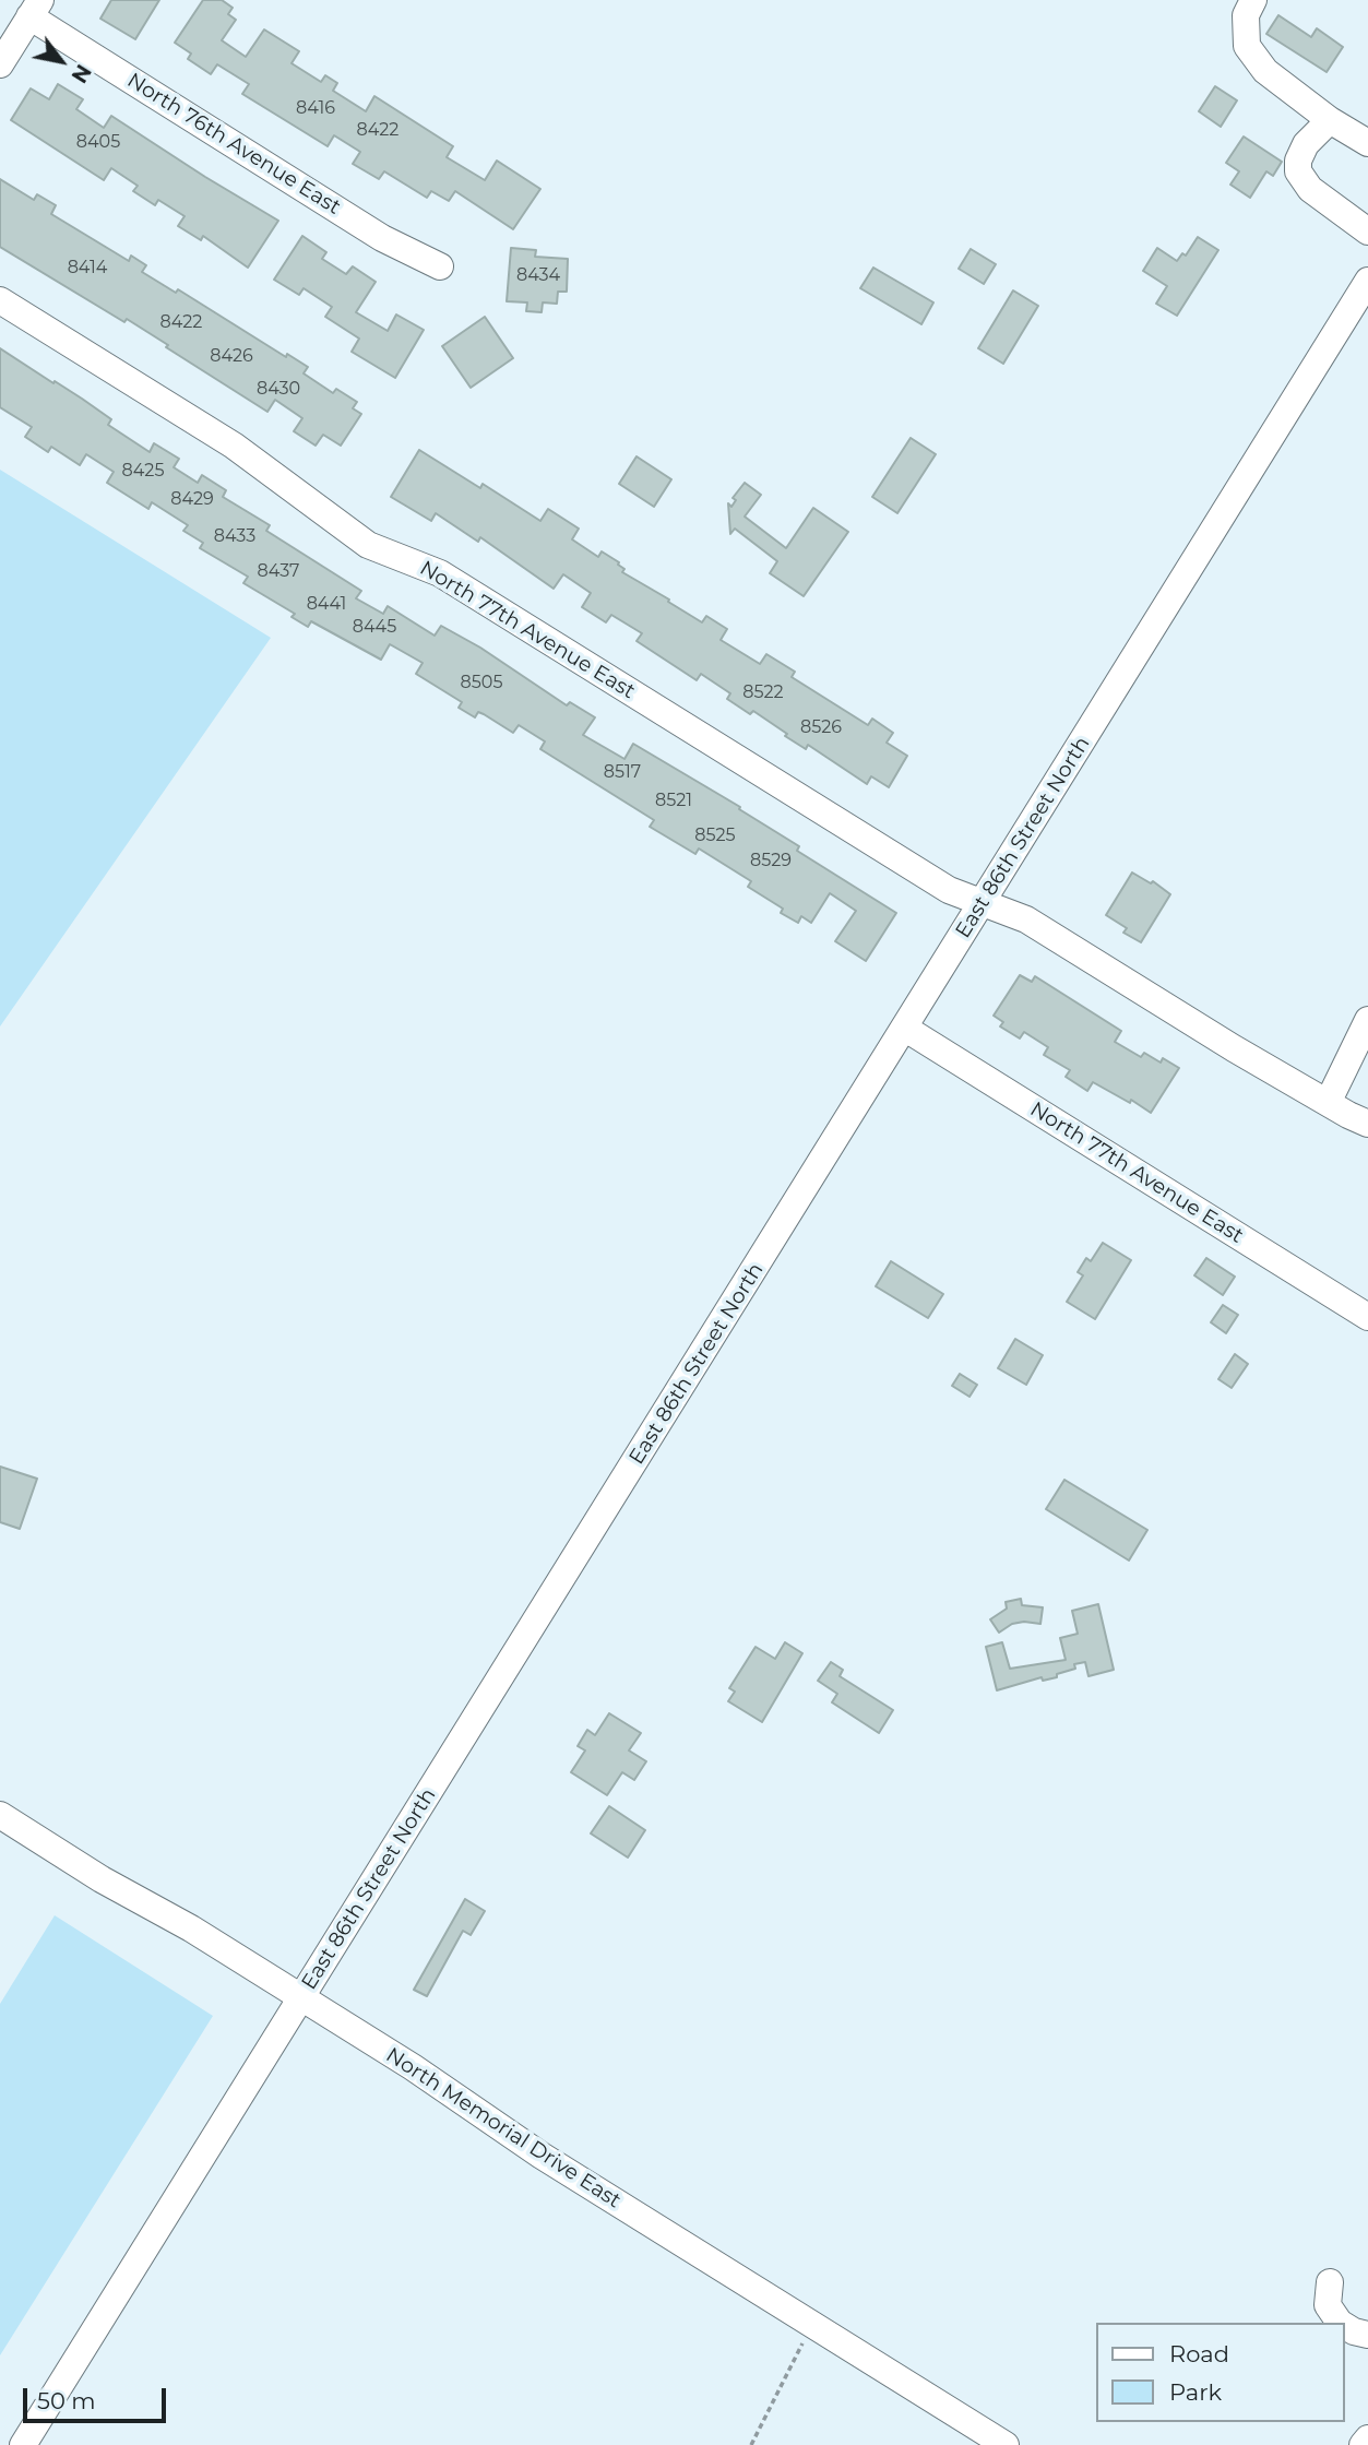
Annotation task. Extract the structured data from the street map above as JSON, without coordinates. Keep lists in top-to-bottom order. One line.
{"streets":{"street":["North 76th Avenue East","North 77th Avenue East","East 86th Street North","North Memorial Drive East"]},"crossings":[["North 77th Avenue East","East 86th Street North"],["East 86th Street North","North Memorial Drive East"]],"house_numbers":["8416","8422","8405","8414","8434","8422","8426","8430","8425","8429","8433","8437","8441","8445","8505","8522","8526","8517","8521","8525","8529"],"legend":["Road","Park"],"scale_bar":"50 m","north":"bottom right"}
